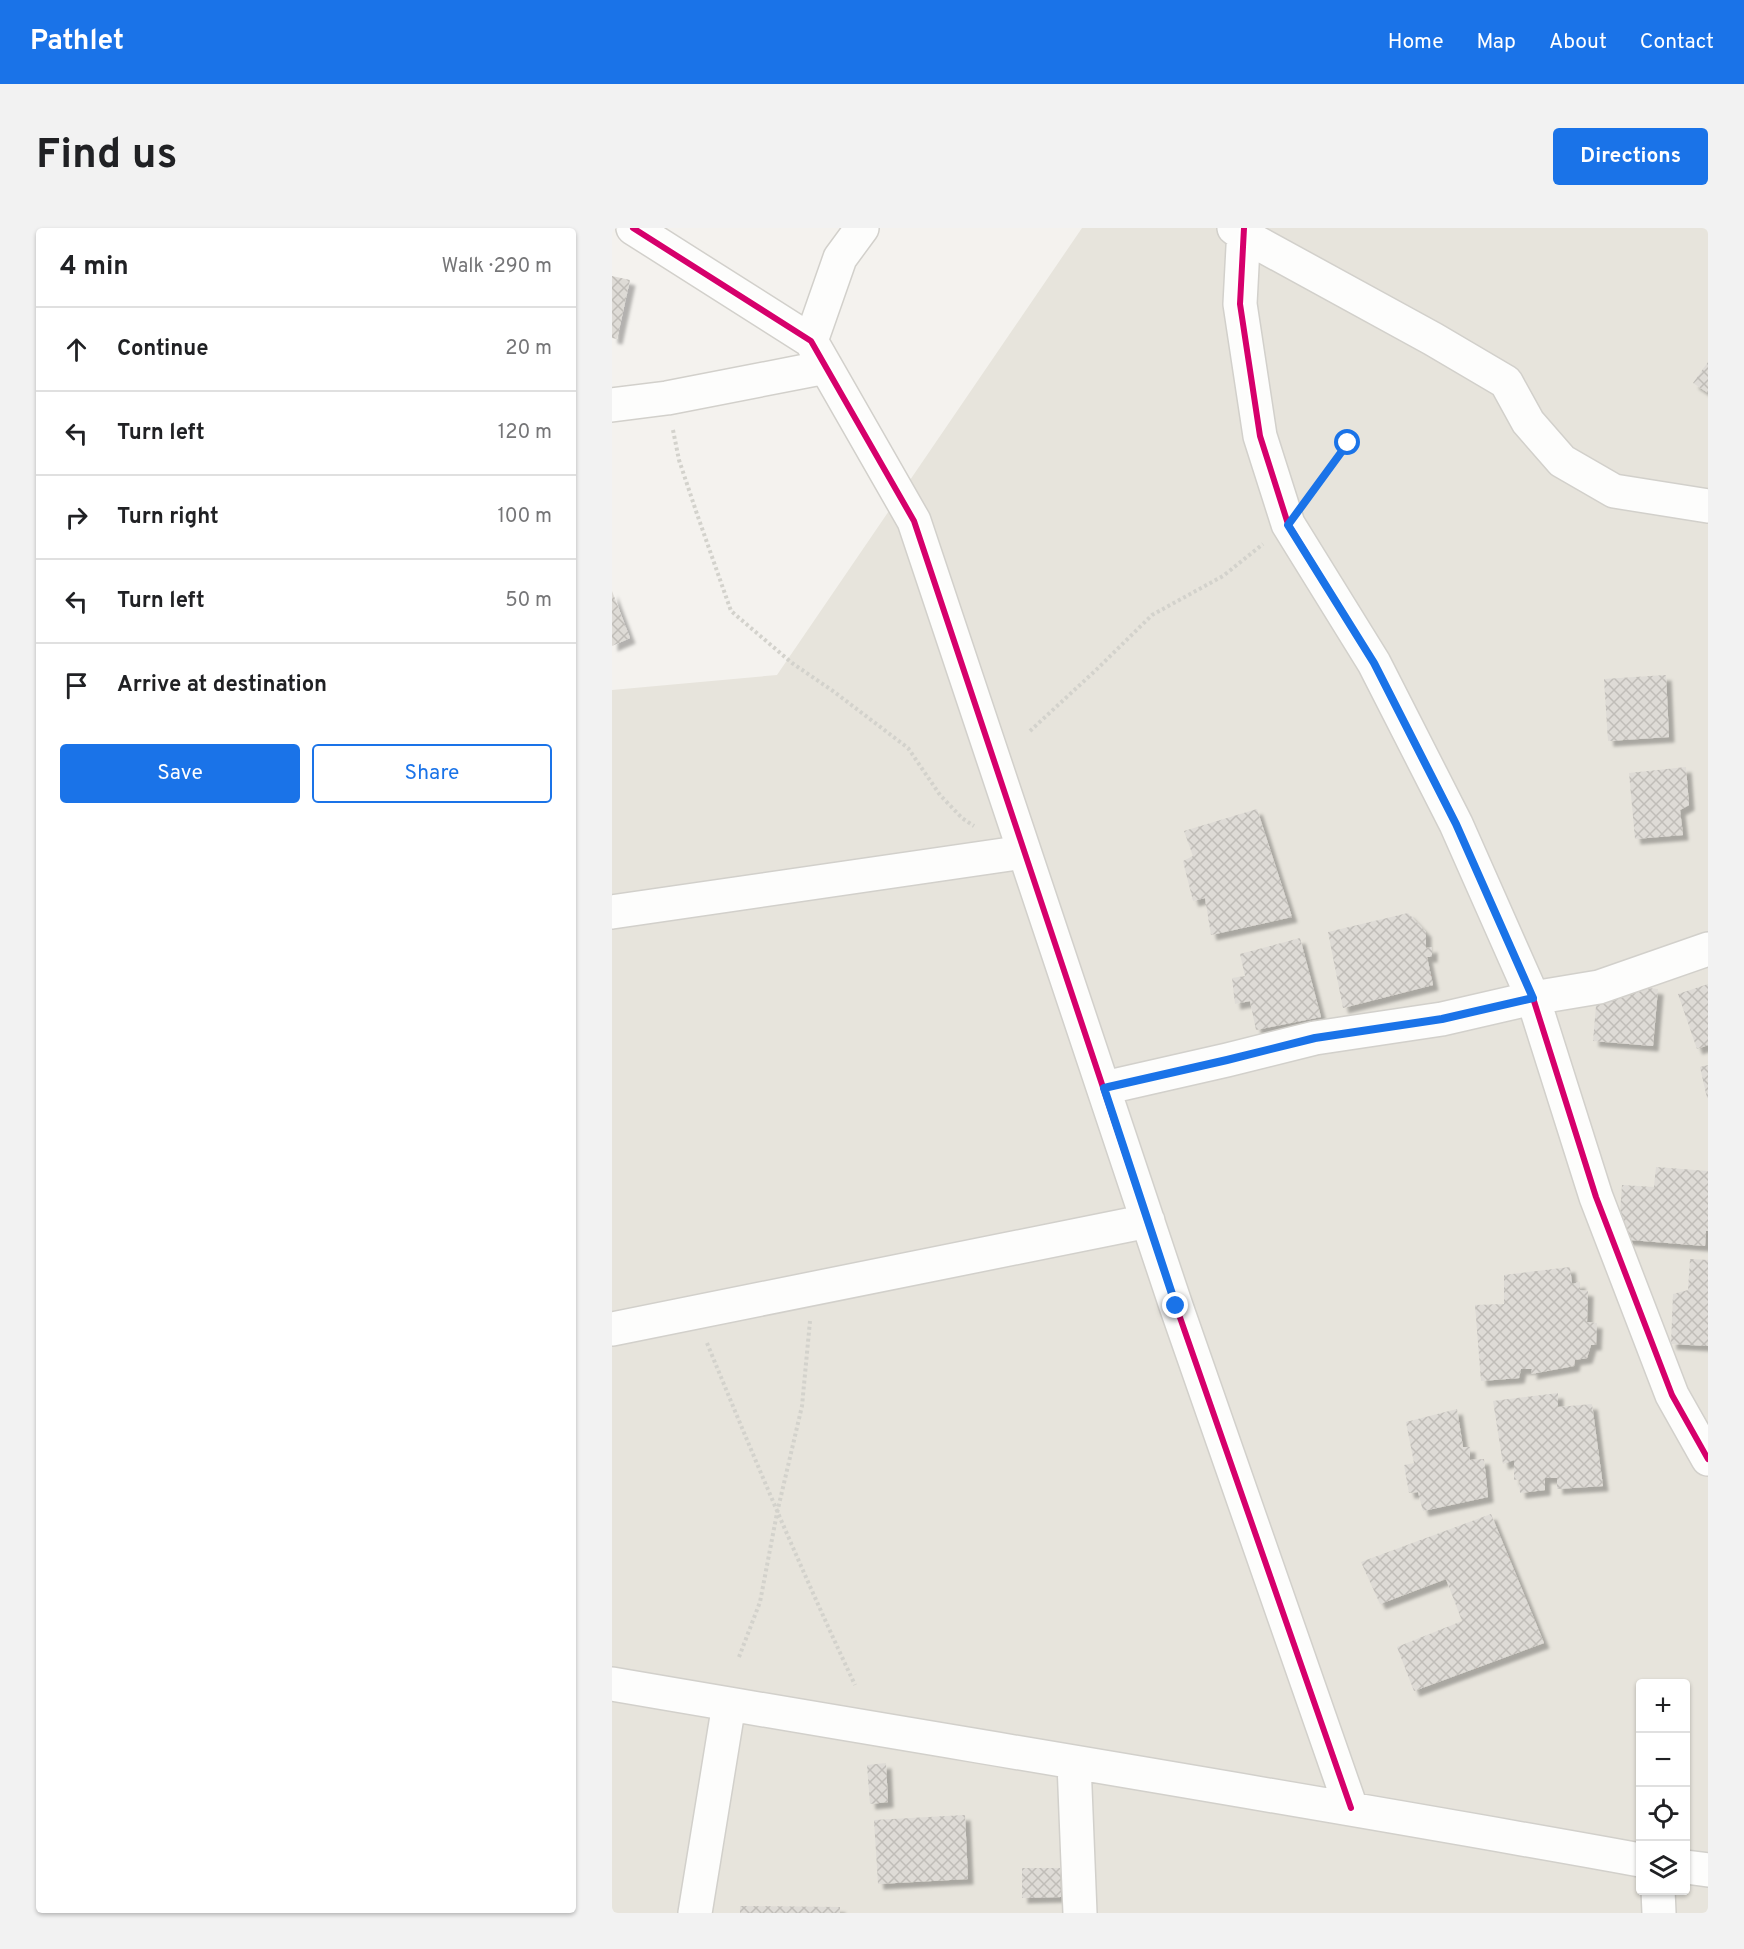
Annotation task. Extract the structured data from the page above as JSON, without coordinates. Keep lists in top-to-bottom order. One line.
{"page":{"header":"Pathlet","nav":["Home","Map","About","Contact"],"buttons":["Directions",["Save","Share"]],"title":"Find us","heading":["4 min","Walk · 290 m"],"list":[["Continue","20 m"],["Turn left","120 m"],["Turn right","100 m"],["Turn left","50 m"],"Arrive at destination"],"map_buttons":["+","−"]}}
